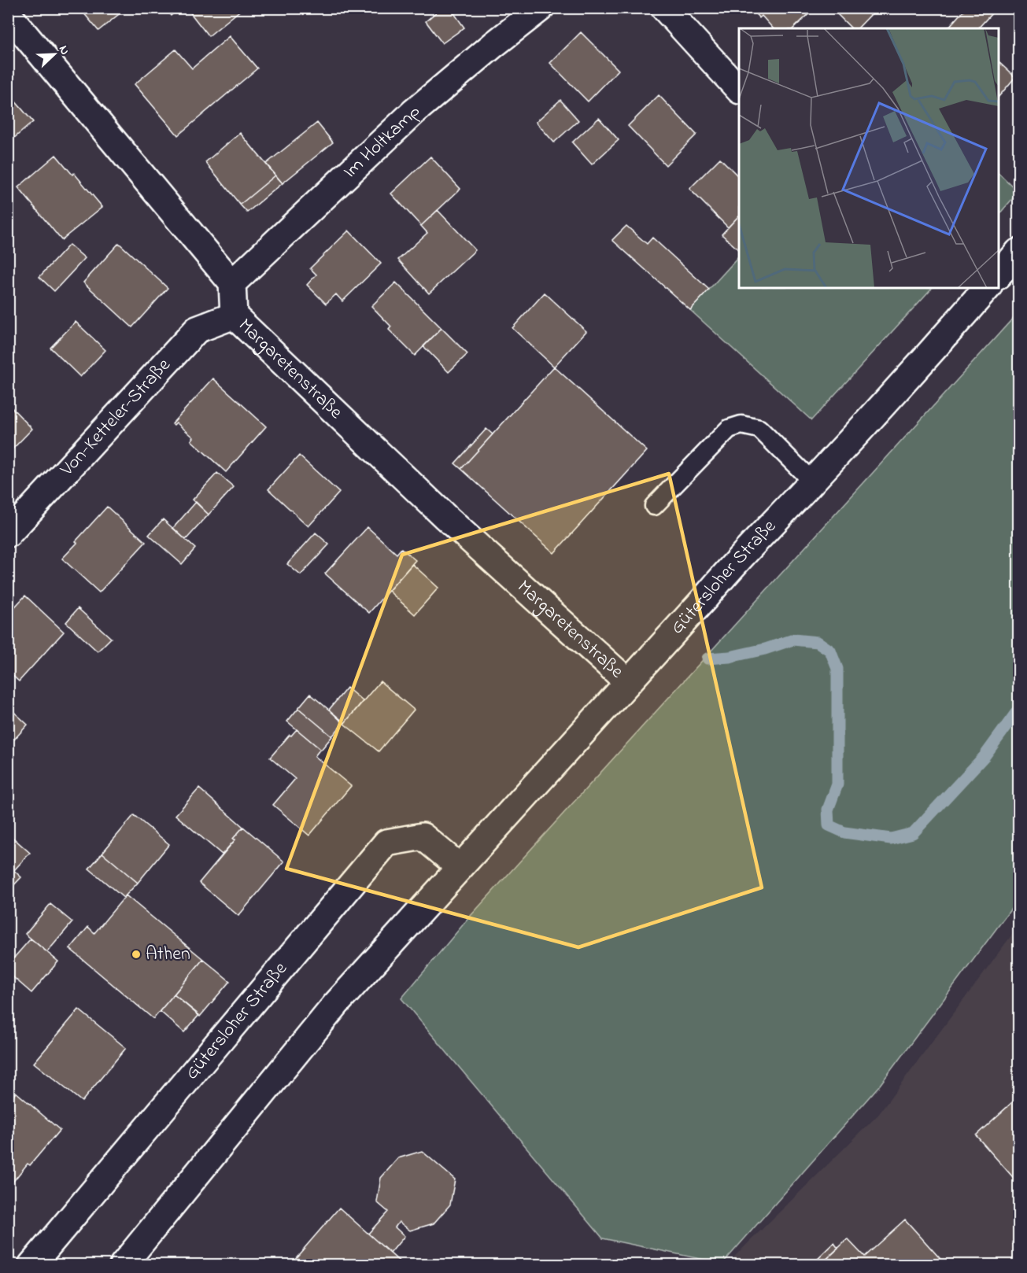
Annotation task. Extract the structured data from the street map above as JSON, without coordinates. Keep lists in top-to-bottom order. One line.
{"streets":{"street":["Im Holtkamp","Margaretenstraße","Von-Ketteler-Straße","Gütersloher Straße"]},"crossings":[["Im Holtkamp","Margaretenstraße"],["Margaretenstraße","Von-Ketteler-Straße"],["Margaretenstraße","Gütersloher Straße"]],"places":["Athen"],"north":"top right"}
